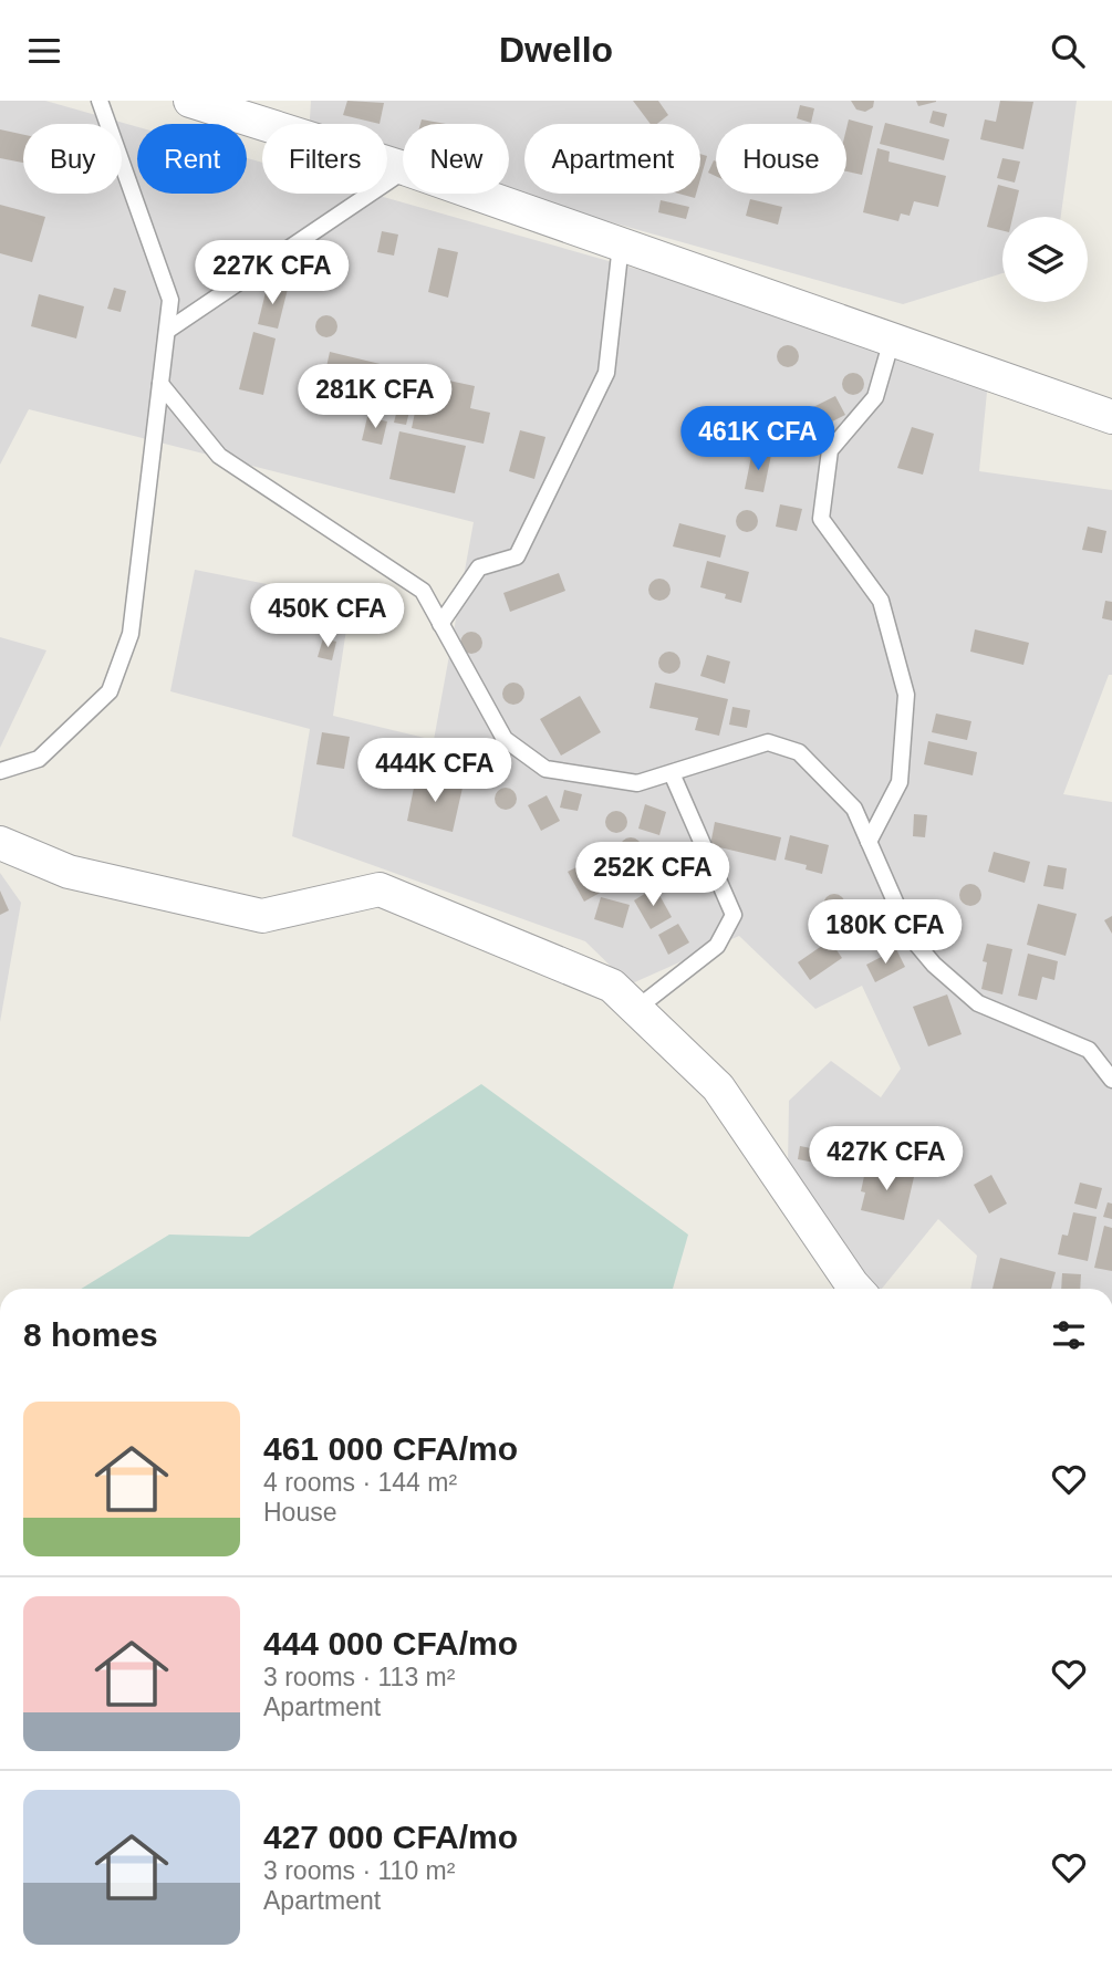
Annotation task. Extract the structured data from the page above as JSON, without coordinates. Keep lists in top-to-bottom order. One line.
{"page":{"header":"Dwello","chip":["Buy","Rent","Filters","New","Apartment","House"],"price":["227K CFA","281K CFA","461K CFA","450K CFA","444K CFA","252K CFA","180K CFA","427K CFA"],"heading":"8 homes","list":[{"name":"461 000 CFA/mo","note":"4 rooms · 144 m² · House"},{"name":"444 000 CFA/mo","note":"3 rooms · 113 m² · Apartment"},{"name":"427 000 CFA/mo","note":"3 rooms · 110 m² · Apartment"}]}}
